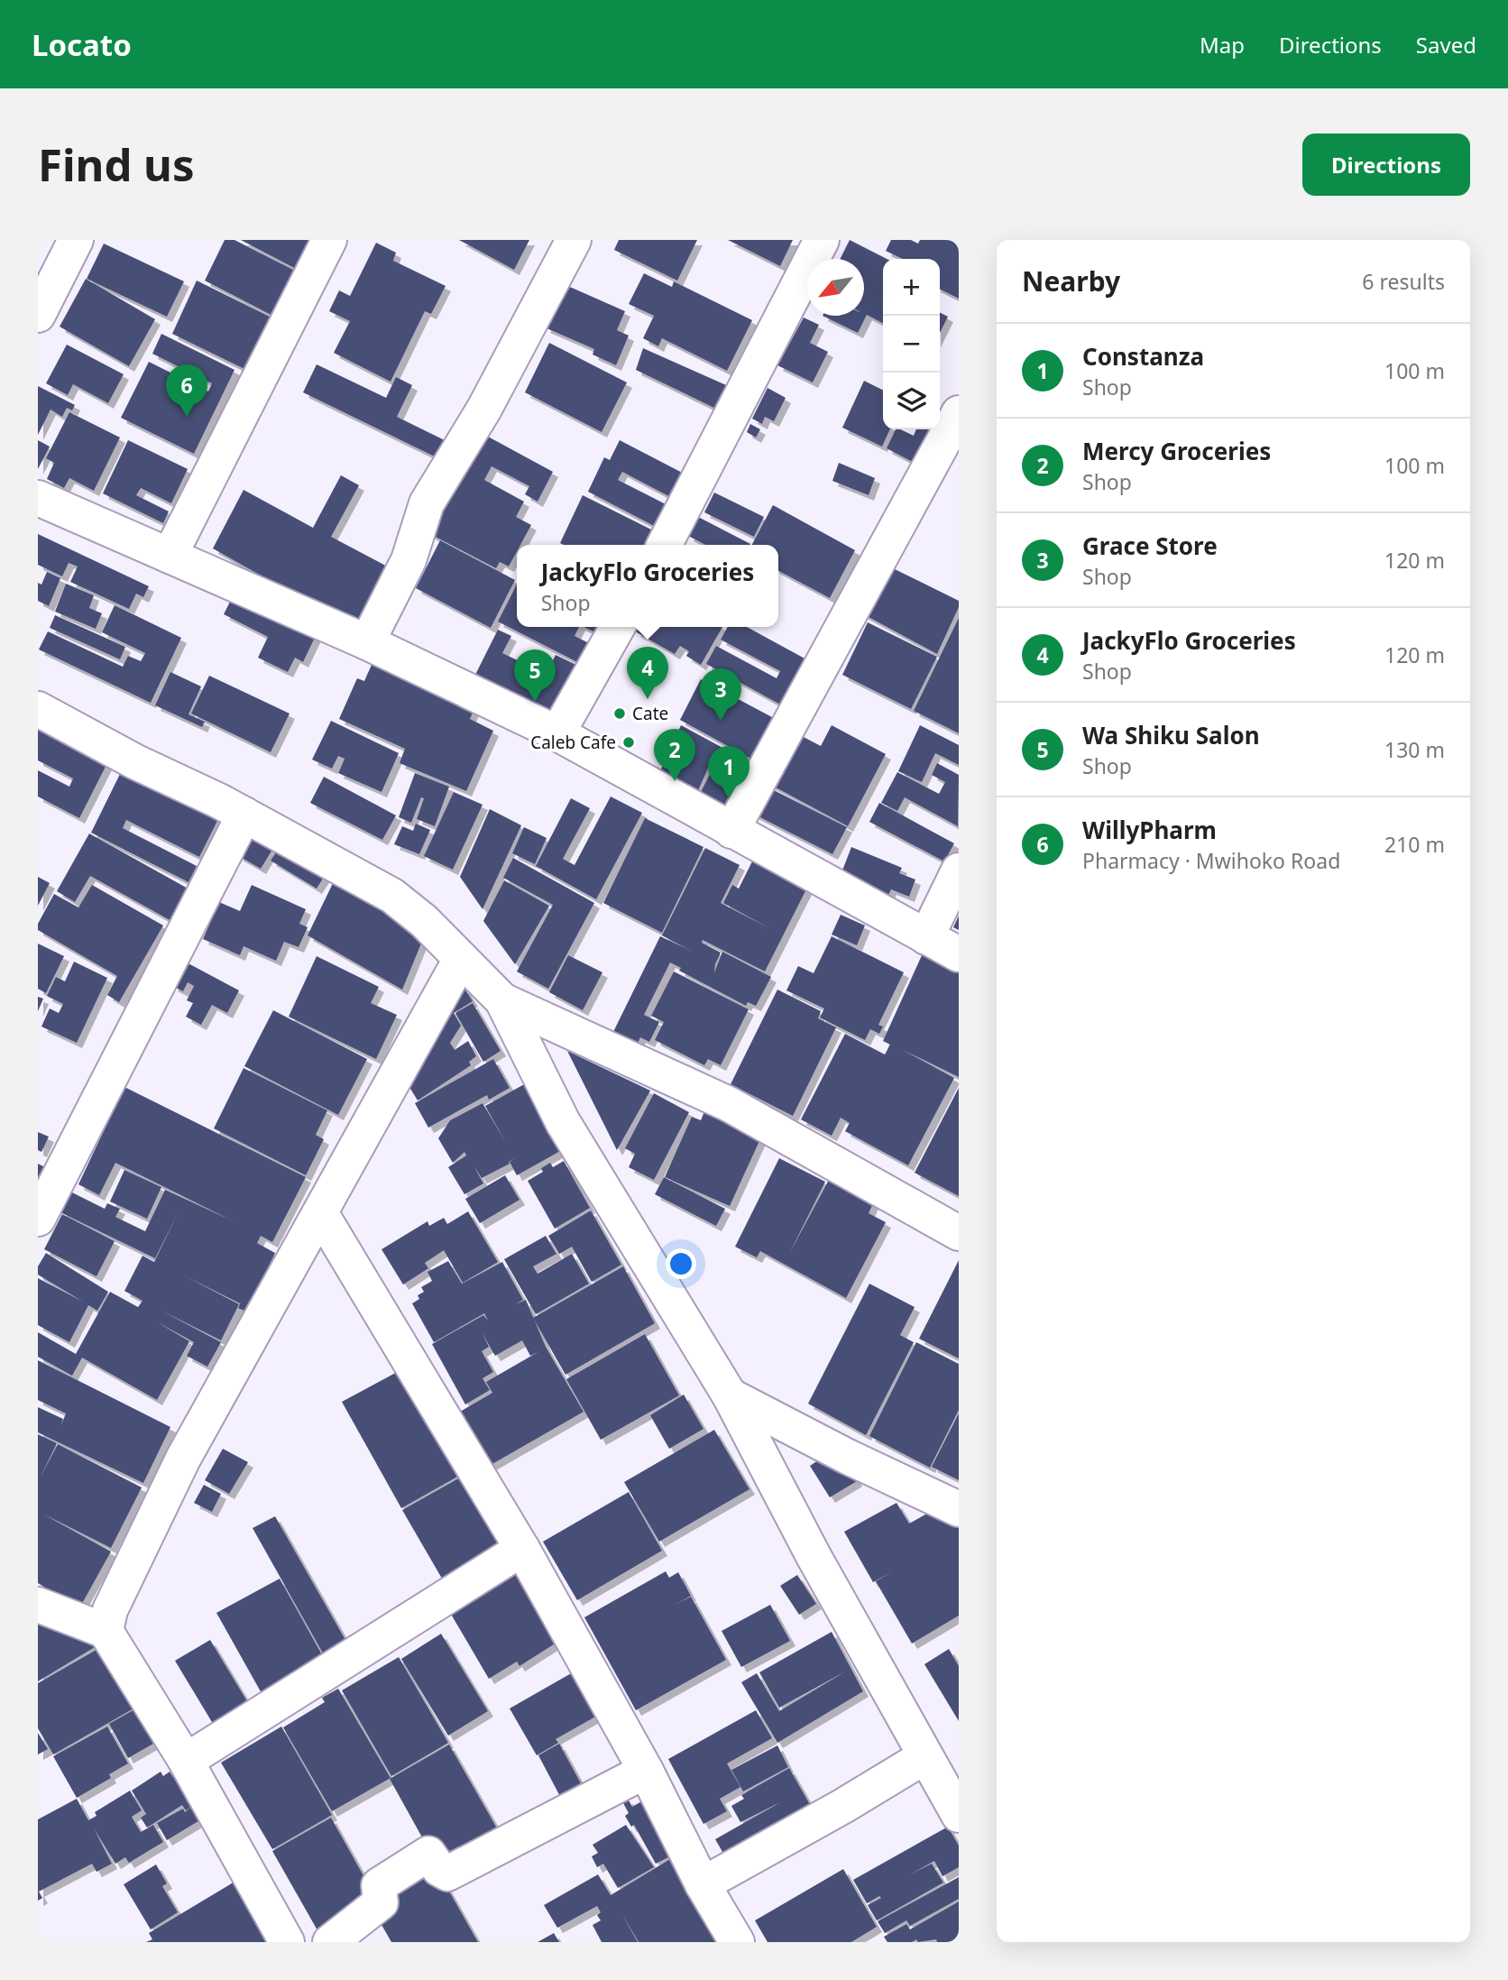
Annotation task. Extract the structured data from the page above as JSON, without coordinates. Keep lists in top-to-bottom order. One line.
{"places":["Cate","Caleb Cafe"],"north":"bottom left","page":{"header":"Locato","nav":["Map","Directions","Saved"],"buttons":"Directions","title":"Find us","heading":["Nearby","6 results"],"map_buttons":["+","−"],"list":[{"mark":"1","name":"Constanza","note":"Shop","value":"100 m"},{"mark":"2","name":"Mercy Groceries","note":"Shop","value":"100 m"},{"mark":"3","name":"Grace Store","note":"Shop","value":"120 m"},{"mark":"4","name":"JackyFlo Groceries","note":"Shop","value":"120 m"},{"mark":"5","name":"Wa Shiku Salon","note":"Shop","value":"130 m"},{"mark":"6","name":"WillyPharm","note":"Pharmacy · Mwihoko Road","value":"210 m"}],"pins":["6","4","5","3","2","1"],"popup":["JackyFlo Groceries","Shop"]}}
